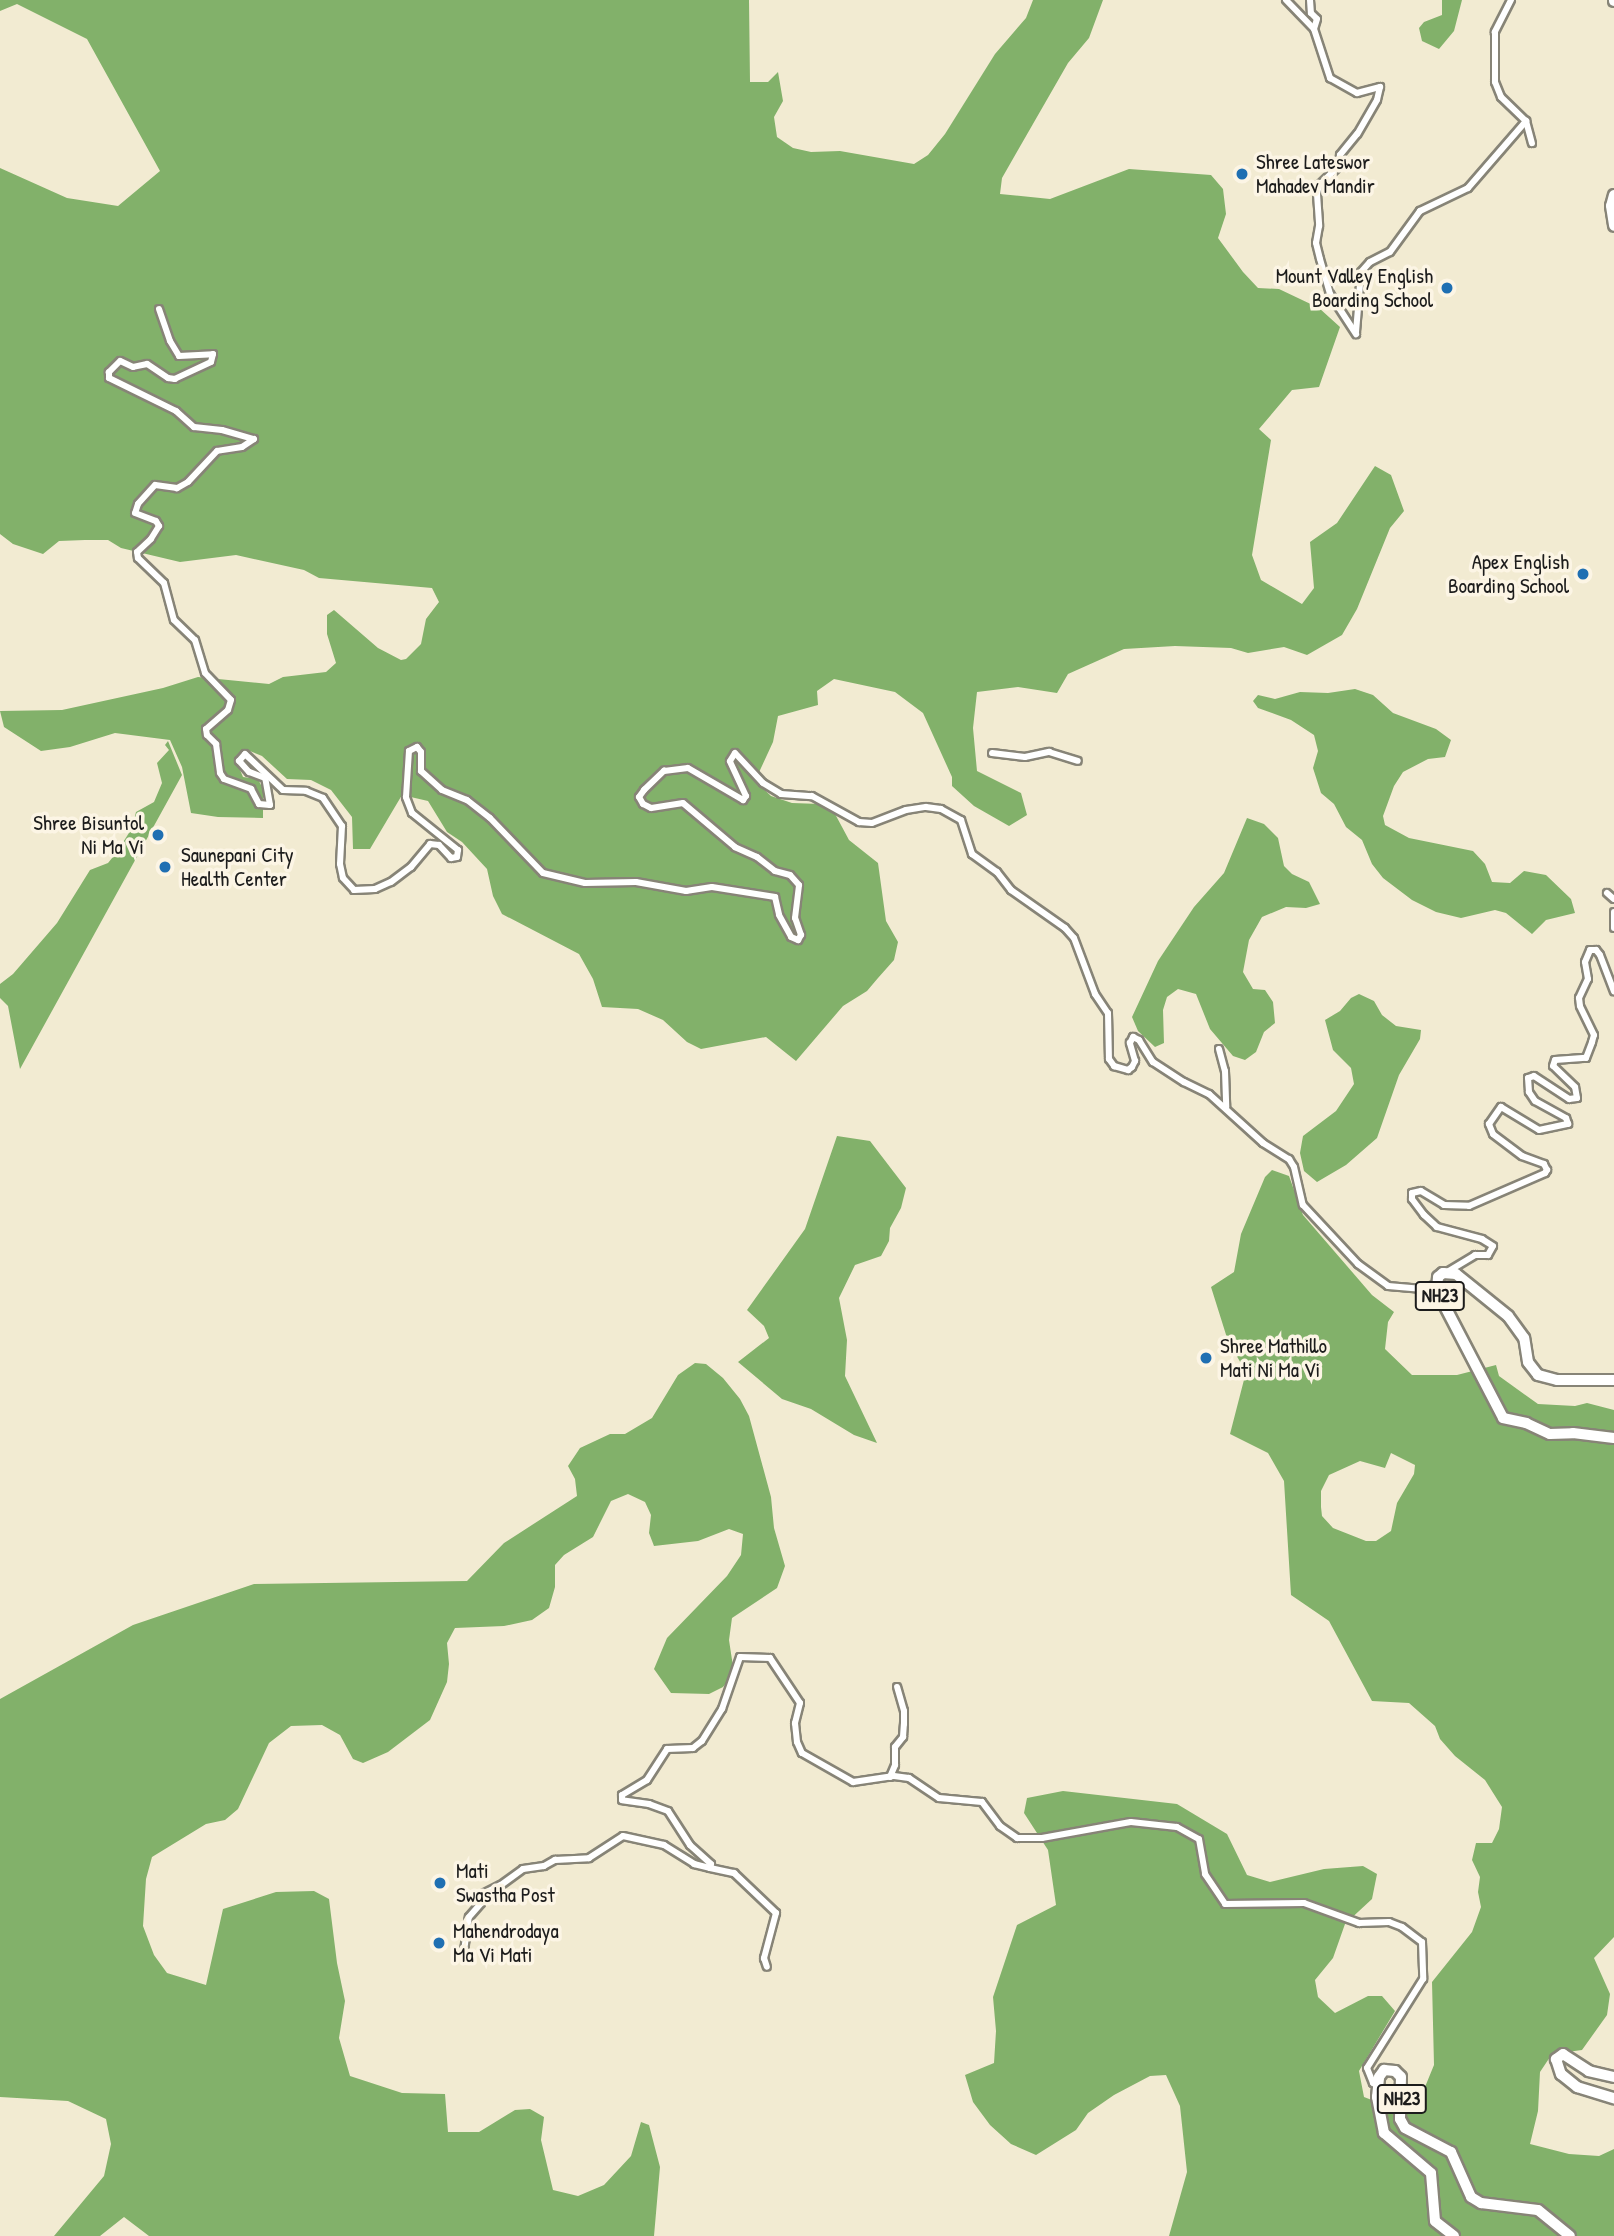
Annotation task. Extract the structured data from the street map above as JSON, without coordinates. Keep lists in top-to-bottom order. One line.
{"streets":{"main road":["NH23"]},"places":["Shree Lateswor Mahadev Mandir","Mount Valley English Boarding School","Apex English Boarding School","Shree Bisuntol Ni Ma Vi","Saunepani City Health Center","Shree Mathillo Mati Ni Ma Vi","Mati Swastha Post","Mahendrodaya Ma Vi Mati"]}
